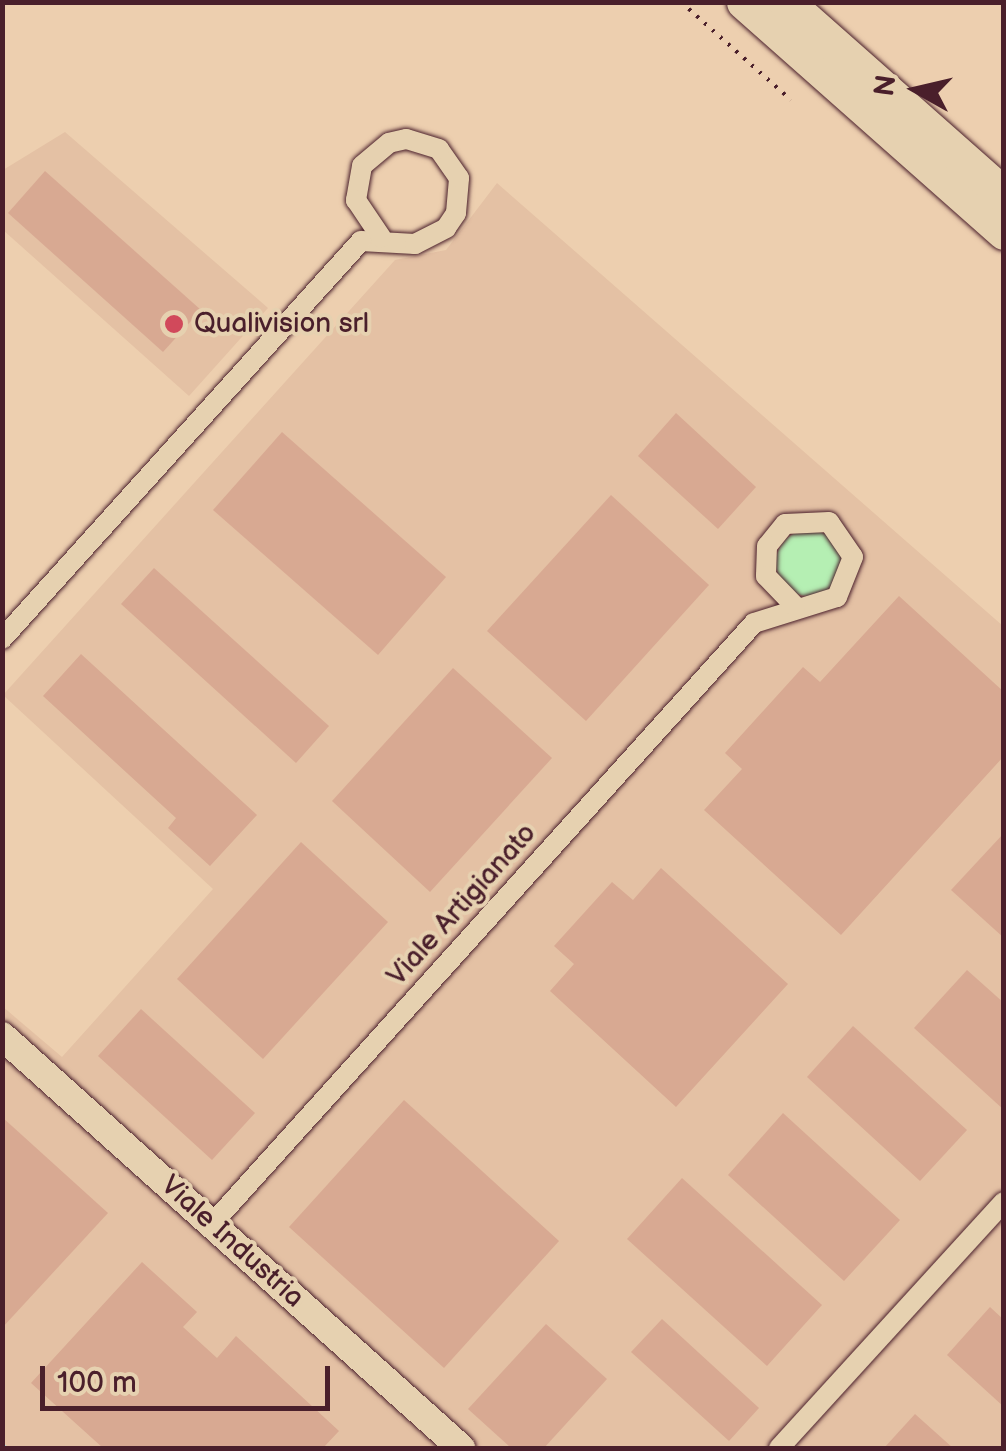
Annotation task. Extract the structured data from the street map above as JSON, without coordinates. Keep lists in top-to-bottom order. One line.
{"streets":{"street":["Viale Artigianato","Viale Industria"]},"crossings":[["Viale Artigianato","Viale Industria"]],"places":["Qualivision srl"],"scale_bar":"100 m","north":"left"}
